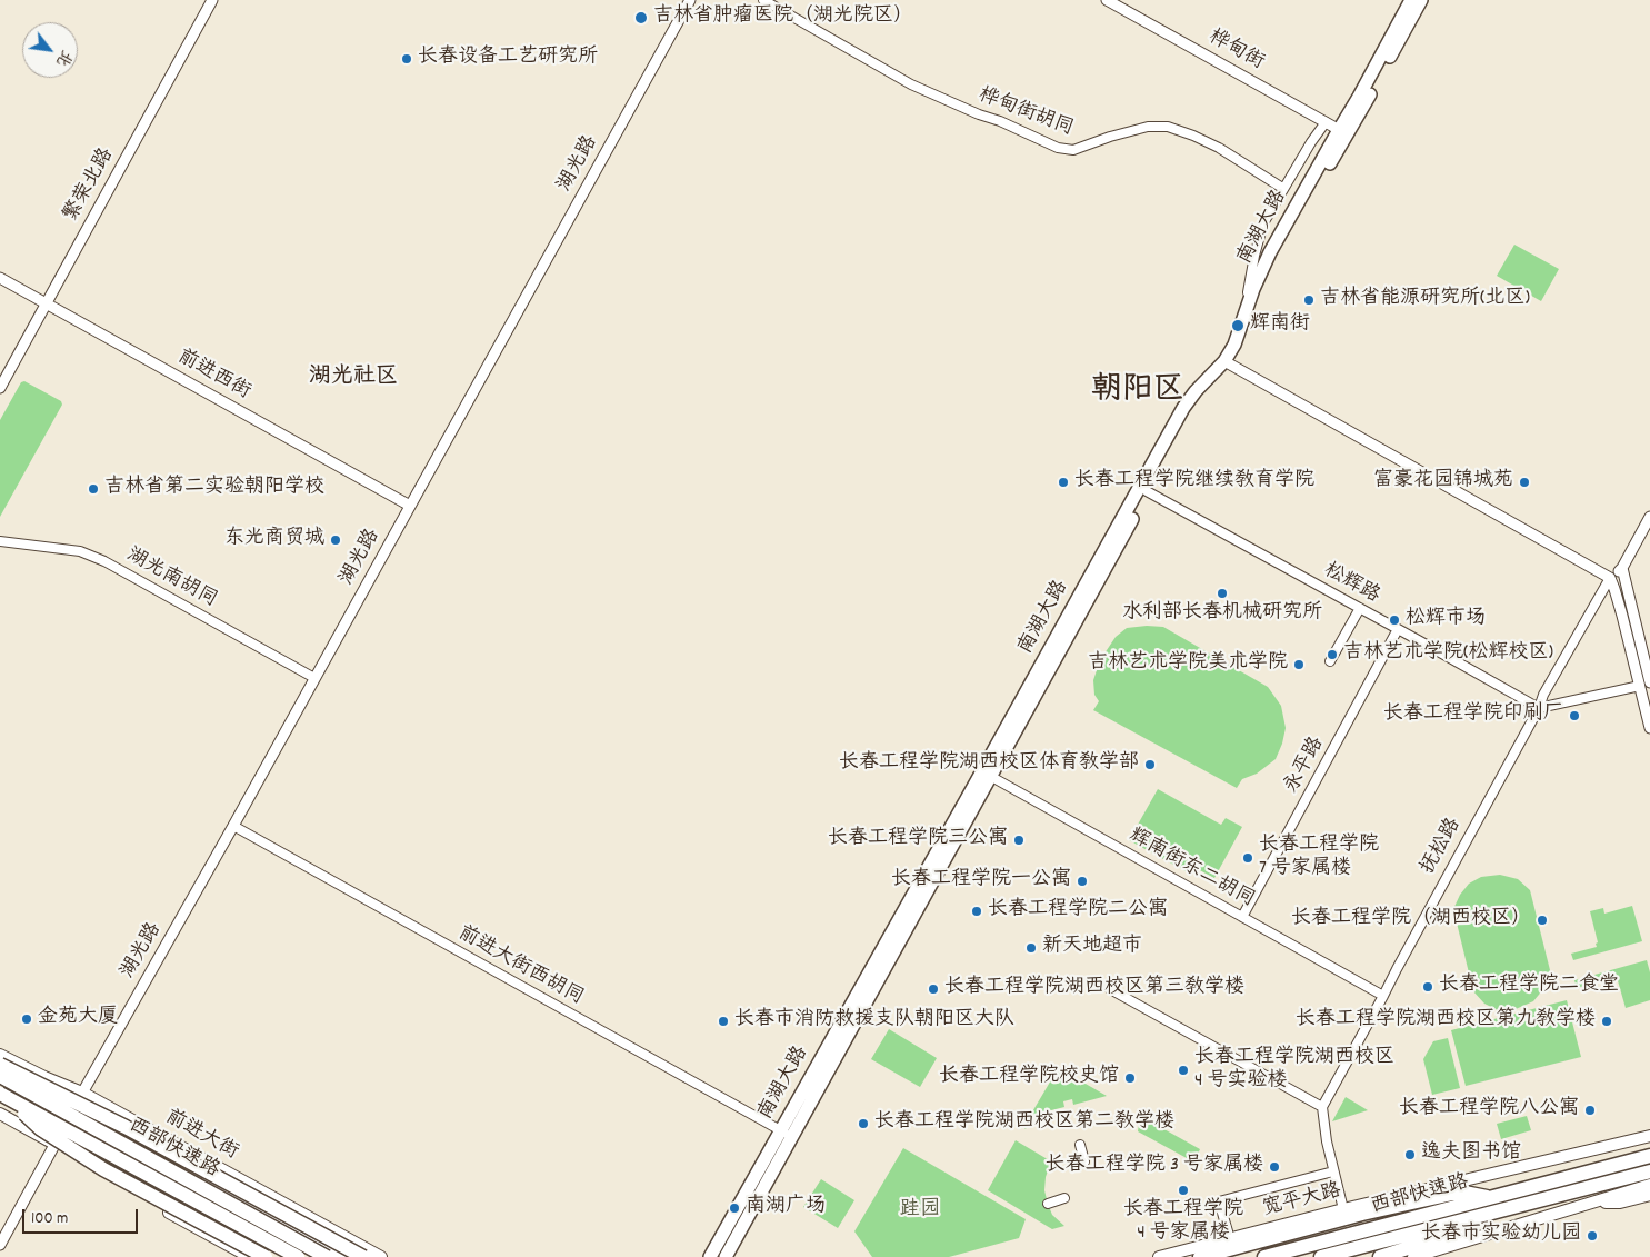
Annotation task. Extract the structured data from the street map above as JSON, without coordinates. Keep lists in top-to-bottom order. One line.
{"streets":{"highway":["西部快速路"],"main road":["南湖大路","前进大街","宽平大路"],"street":["桦甸街","桦甸街胡同","湖光路","繁荣北路","前进西街","湖光南胡同","松辉路","永平路","抚松路","辉南街东二胡同","前进大街西胡同"]},"crossings":[["桦甸街","南湖大路"],["湖光路","前进西街"],["湖光路","湖光南胡同"],["湖光路","前进大街西胡同"],["湖光路","前进大街"],["繁荣北路","前进西街"],["南湖大路","松辉路"],["南湖大路","辉南街东二胡同"],["南湖大路","前进大街西胡同"],["松辉路","永平路"],["松辉路","抚松路"],["永平路","辉南街东二胡同"],["抚松路","辉南街东二胡同"]],"districts":["湖光社区","朝阳区"],"parks":["跬园"],"places":["吉林省肿瘤医院（湖光院区）","长春设备工艺研究所","吉林省能源研究所(北区)","辉南街","长春工程学院继续教育学院","富豪花园锦城苑","吉林省第二实验朝阳学校","东光商贸城","水利部长春机械研究所","松辉市场","吉林艺术学院(松辉校区)","吉林艺术学院美术学院","长春工程学院印刷厂","长春工程学院湖西校区体育教学部","长春工程学院三公寓","长春工程学院 7 号家属楼","长春工程学院一公寓","长春工程学院二公寓","长春工程学院（湖西校区）","新天地超市","长春工程学院二食堂","长春工程学院湖西校区第三教学楼","金苑大厦","长春市消防救援支队朝阳区大队","长春工程学院湖西校区第九教学楼","长春工程学院湖西校区 4 号实验楼","长春工程学院校史馆","长春工程学院八公寓","长春工程学院湖西校区第二教学楼","逸夫图书馆","长春工程学院 3 号家属楼","长春工程学院 4 号家属楼","南湖广场","长春市实验幼儿园"],"scale_bar":"100 m","north":"bottom right"}
